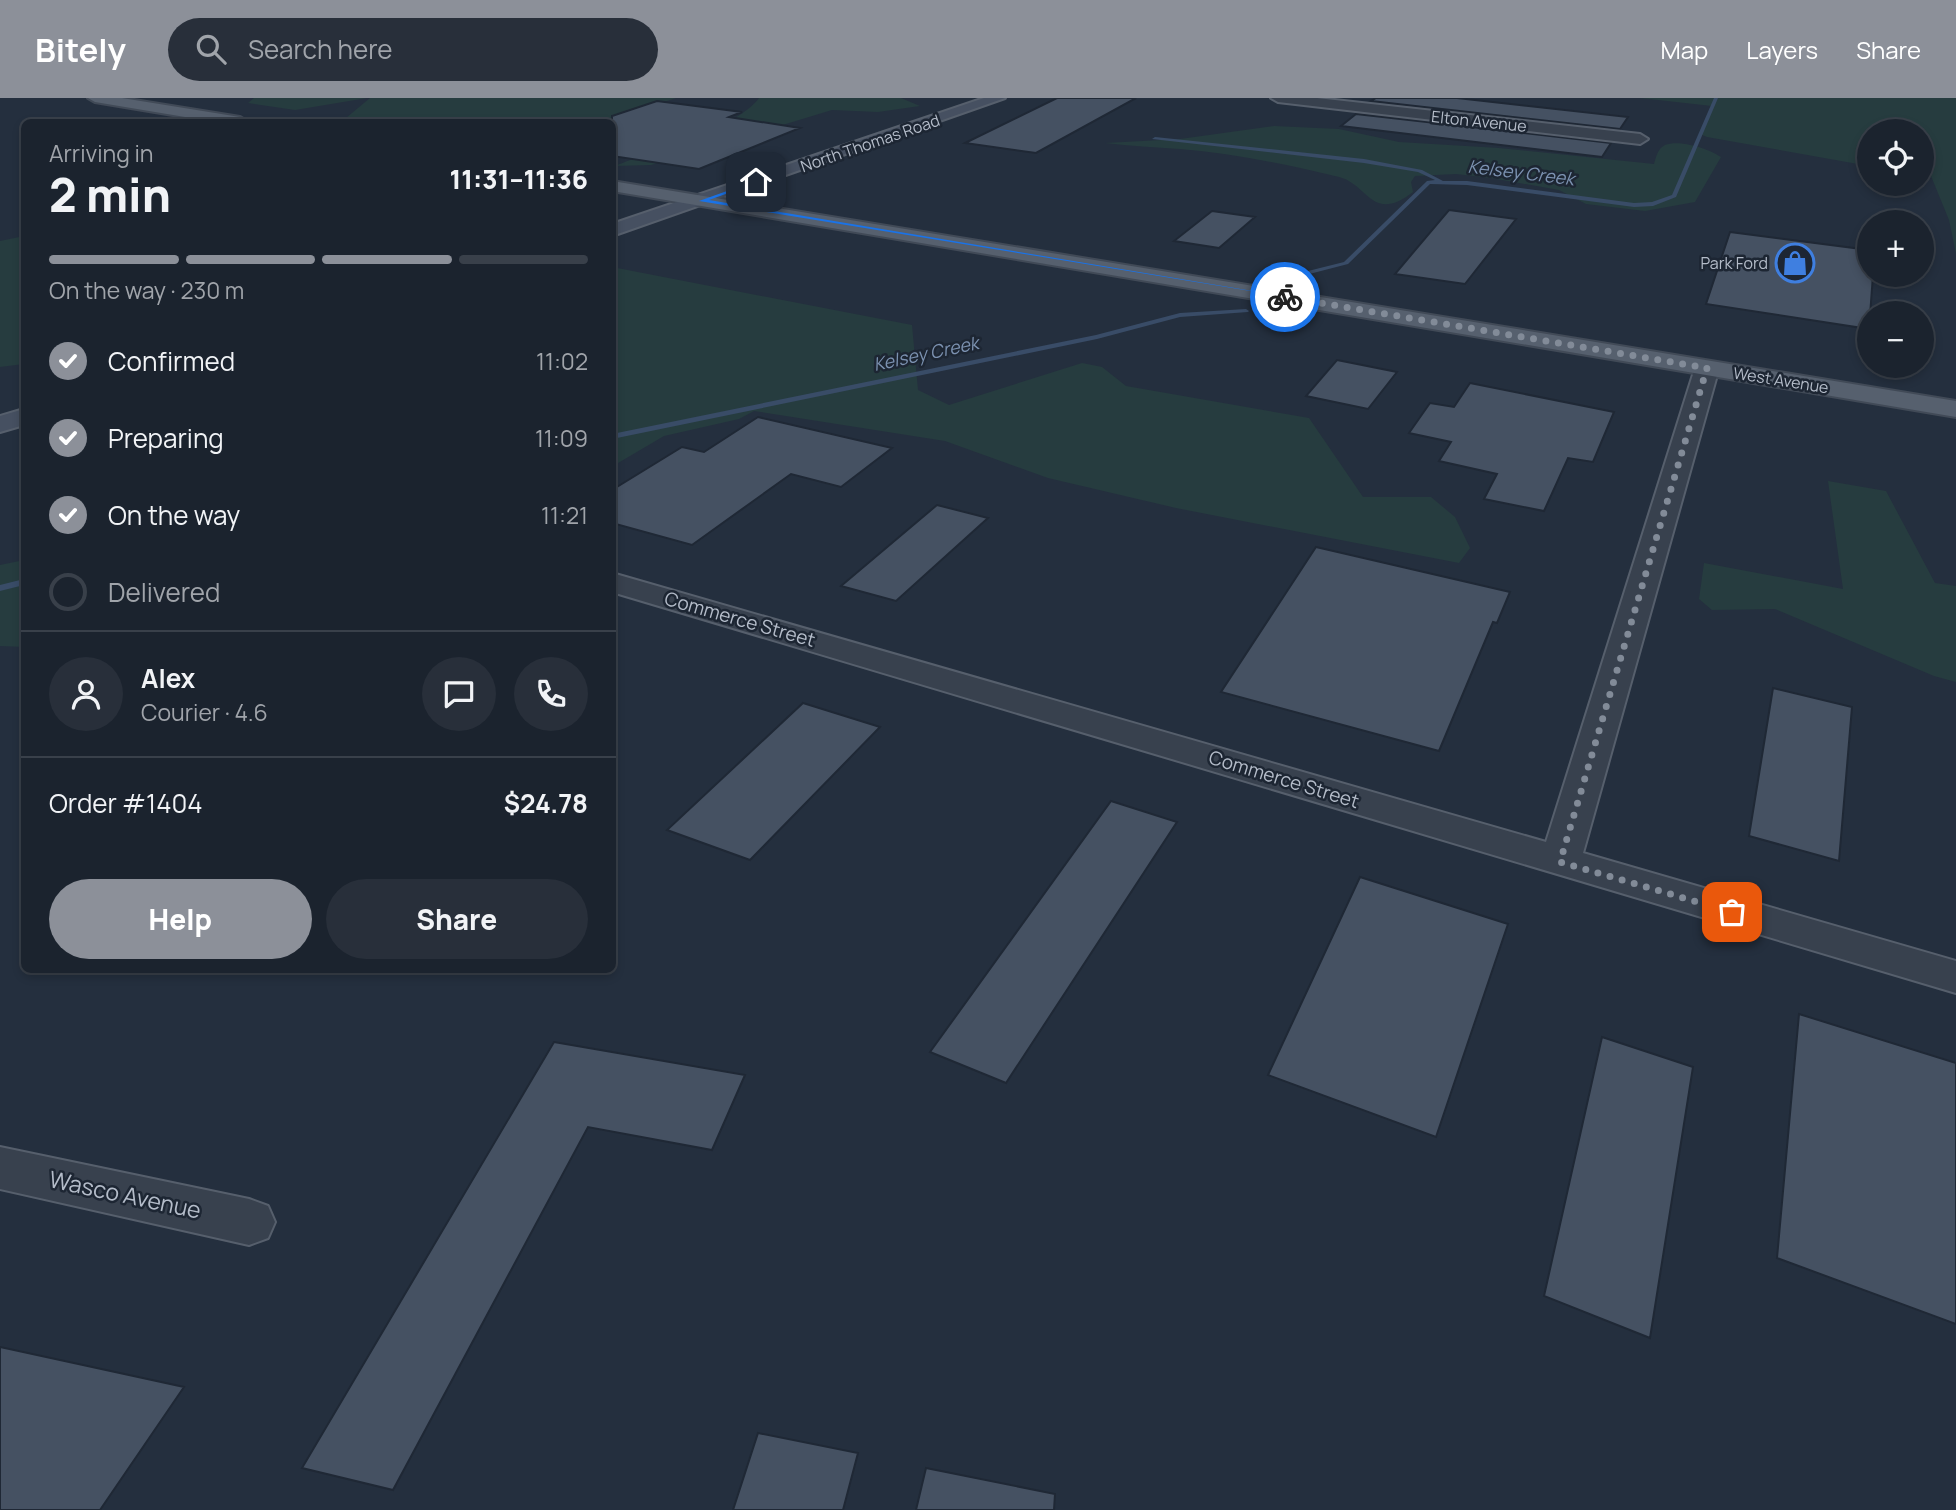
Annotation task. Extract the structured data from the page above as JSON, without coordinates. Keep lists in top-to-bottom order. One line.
{"streets":{"main road":["West Avenue"],"street":["Elton Avenue","North Thomas Road","Commerce Street","Wasco Avenue"]},"crossings":[["North Thomas Road","West Avenue"]],"water":["Kelsey Creek"],"places":{"shop":["Park Ford"]},"page":{"header":"Bitely","search":"Search here","nav":["Map","Layers","Share"],"map_buttons":["+","−"],"heading":["2 min","Arriving in","11:31–11:36"],"panel":["Alex","Courier · 4.6","Order #1404","$24.78"],"bar":"On the way · 230 m","list":[["Confirmed","11:02"],["Preparing","11:09"],["On the way","11:21"],"Delivered"],"buttons":["Help","Share"]}}
